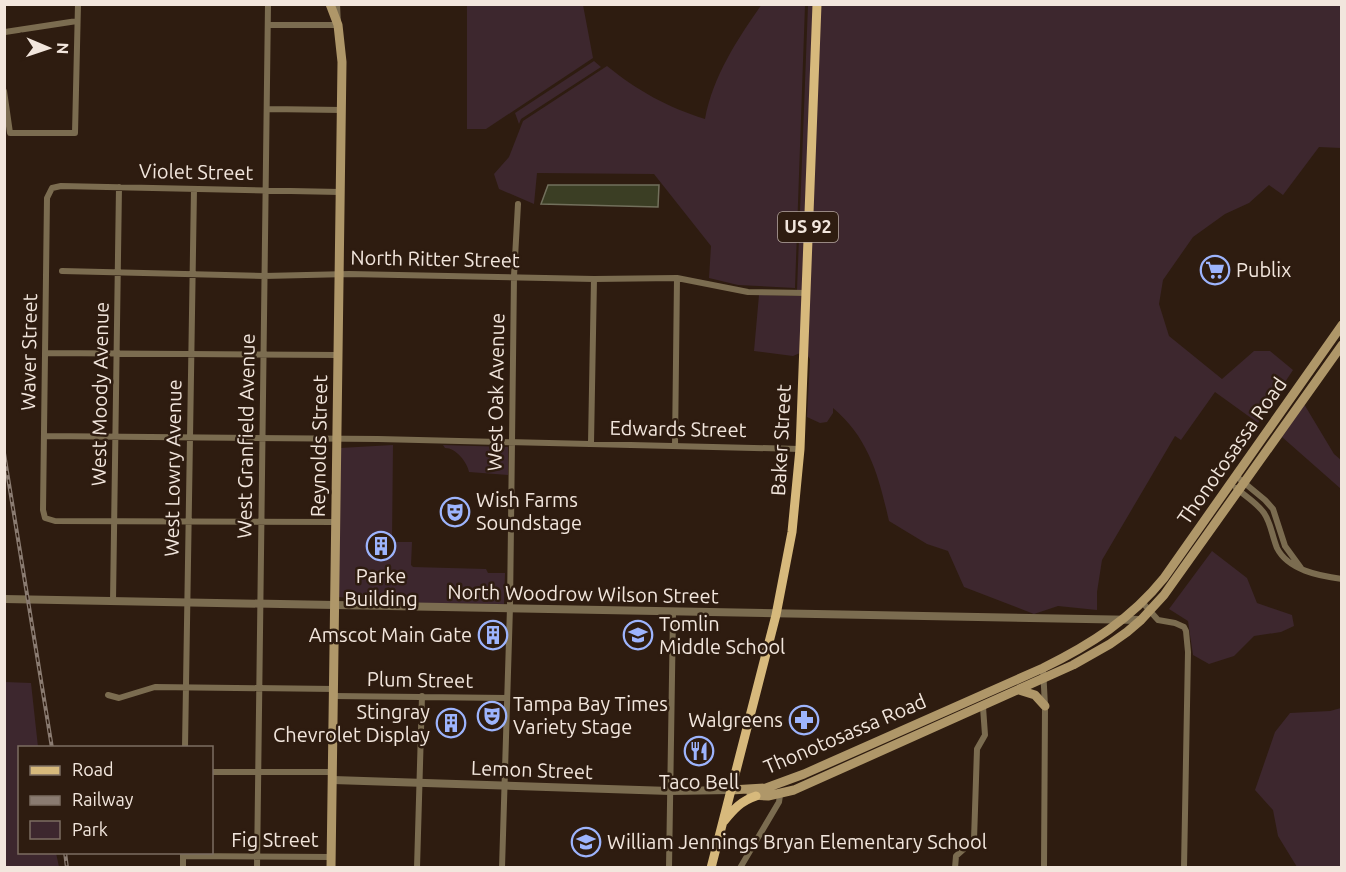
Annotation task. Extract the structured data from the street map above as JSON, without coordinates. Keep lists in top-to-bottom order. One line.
{"streets":{"main road":["US 92","Baker Street","Reynolds Street","Thonotosassa Road"],"street":["Violet Street","North Ritter Street","Waver Street","West Oak Avenue","West Moody Avenue","Edwards Street","West Granfield Avenue","West Lowry Avenue","North Woodrow Wilson Street","Plum Street","Lemon Street","Fig Street"]},"crossings":[["Violet Street","Waver Street"],["Violet Street","West Moody Avenue"],["Violet Street","West Granfield Avenue"],["Violet Street","Reynolds Street"],["Violet Street","West Lowry Avenue"],["North Ritter Street","West Oak Avenue"],["North Ritter Street","West Moody Avenue"],["North Ritter Street","West Granfield Avenue"],["North Ritter Street","Baker Street"],["North Ritter Street","Reynolds Street"],["North Ritter Street","West Lowry Avenue"],["Waver Street","West Moody Avenue"],["Waver Street","Edwards Street"],["West Oak Avenue","Edwards Street"],["West Oak Avenue","North Woodrow Wilson Street"],["West Oak Avenue","Plum Street"],["West Oak Avenue","Lemon Street"],["West Moody Avenue","Edwards Street"],["West Moody Avenue","North Woodrow Wilson Street"],["Edwards Street","West Granfield Avenue"],["Edwards Street","Baker Street"],["Edwards Street","Reynolds Street"],["Edwards Street","West Lowry Avenue"],["West Granfield Avenue","North Woodrow Wilson Street"],["West Granfield Avenue","Plum Street"],["West Granfield Avenue","Fig Street"],["Baker Street","Thonotosassa Road"],["Baker Street","North Woodrow Wilson Street"],["Baker Street","Lemon Street"],["Reynolds Street","North Woodrow Wilson Street"],["Reynolds Street","Plum Street"],["Reynolds Street","Lemon Street"],["Reynolds Street","Fig Street"],["Thonotosassa Road","North Woodrow Wilson Street"],["Thonotosassa Road","Lemon Street"],["West Lowry Avenue","North Woodrow Wilson Street"],["West Lowry Avenue","Plum Street"]],"places":{"supermarket":["Publix"],"theatre":["Wish Farms Soundstage","Tampa Bay Times Variety Stage"],"building":["Parke Building","Amscot Main Gate","Stingray Chevrolet Display"],"school or university":["Tomlin Middle School","William Jennings Bryan Elementary School"],"pharmacy":["Walgreens"],"restaurant":["Taco Bell"]},"legend":["Road","Railway","Park"],"north":"right"}
